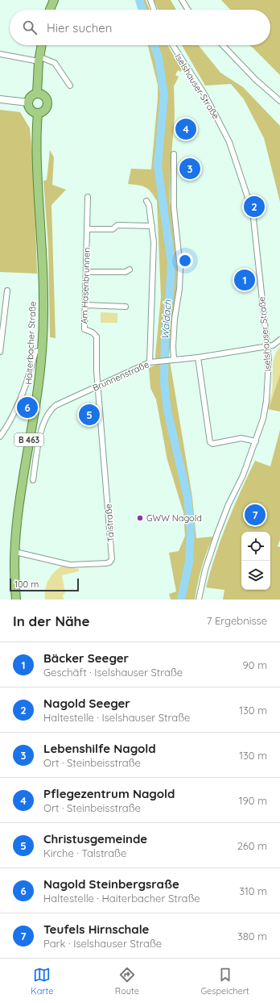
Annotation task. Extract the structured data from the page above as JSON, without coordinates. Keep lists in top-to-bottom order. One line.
{"streets":{"main road":["Haiterbacher Straße","B 463"],"street":["Iselshauser Straße","Am Hasenbrunnen","Brunnenstraße","Talstraße"]},"crossings":[["Iselshauser Straße","Brunnenstraße"],["Am Hasenbrunnen","Brunnenstraße"],["Am Hasenbrunnen","Talstraße"],["Haiterbacher Straße","Talstraße"],["Brunnenstraße","Talstraße"]],"water":["Waldach"],"places":["GWW Nagold"],"scale_bar":"100 m","page":{"search":"Hier suchen","pins":["4","3","2","1","6","5","7"],"scale":"100 m","heading":["In der Nähe","7 Ergebnisse"],"list":[{"mark":"1","name":"Bäcker Seeger","note":"Geschäft · Iselshauser Straße","value":"90 m"},{"mark":"2","name":"Nagold Seeger","note":"Haltestelle · Iselshauser Straße","value":"130 m"},{"mark":"3","name":"Lebenshilfe Nagold","note":"Ort · Steinbeisstraße","value":"130 m"},{"mark":"4","name":"Pflegezentrum Nagold","note":"Ort · Steinbeisstraße","value":"190 m"},{"mark":"5","name":"Christusgemeinde","note":"Kirche · Talstraße","value":"260 m"},{"mark":"6","name":"Nagold Steinbergsraße","note":"Haltestelle · Haiterbacher Straße","value":"310 m"},{"mark":"7","name":"Teufels Hirnschale","note":"Park · Iselshauser Straße","value":"380 m"}],"nav":["Karte","Route","Gespeichert"]}}
